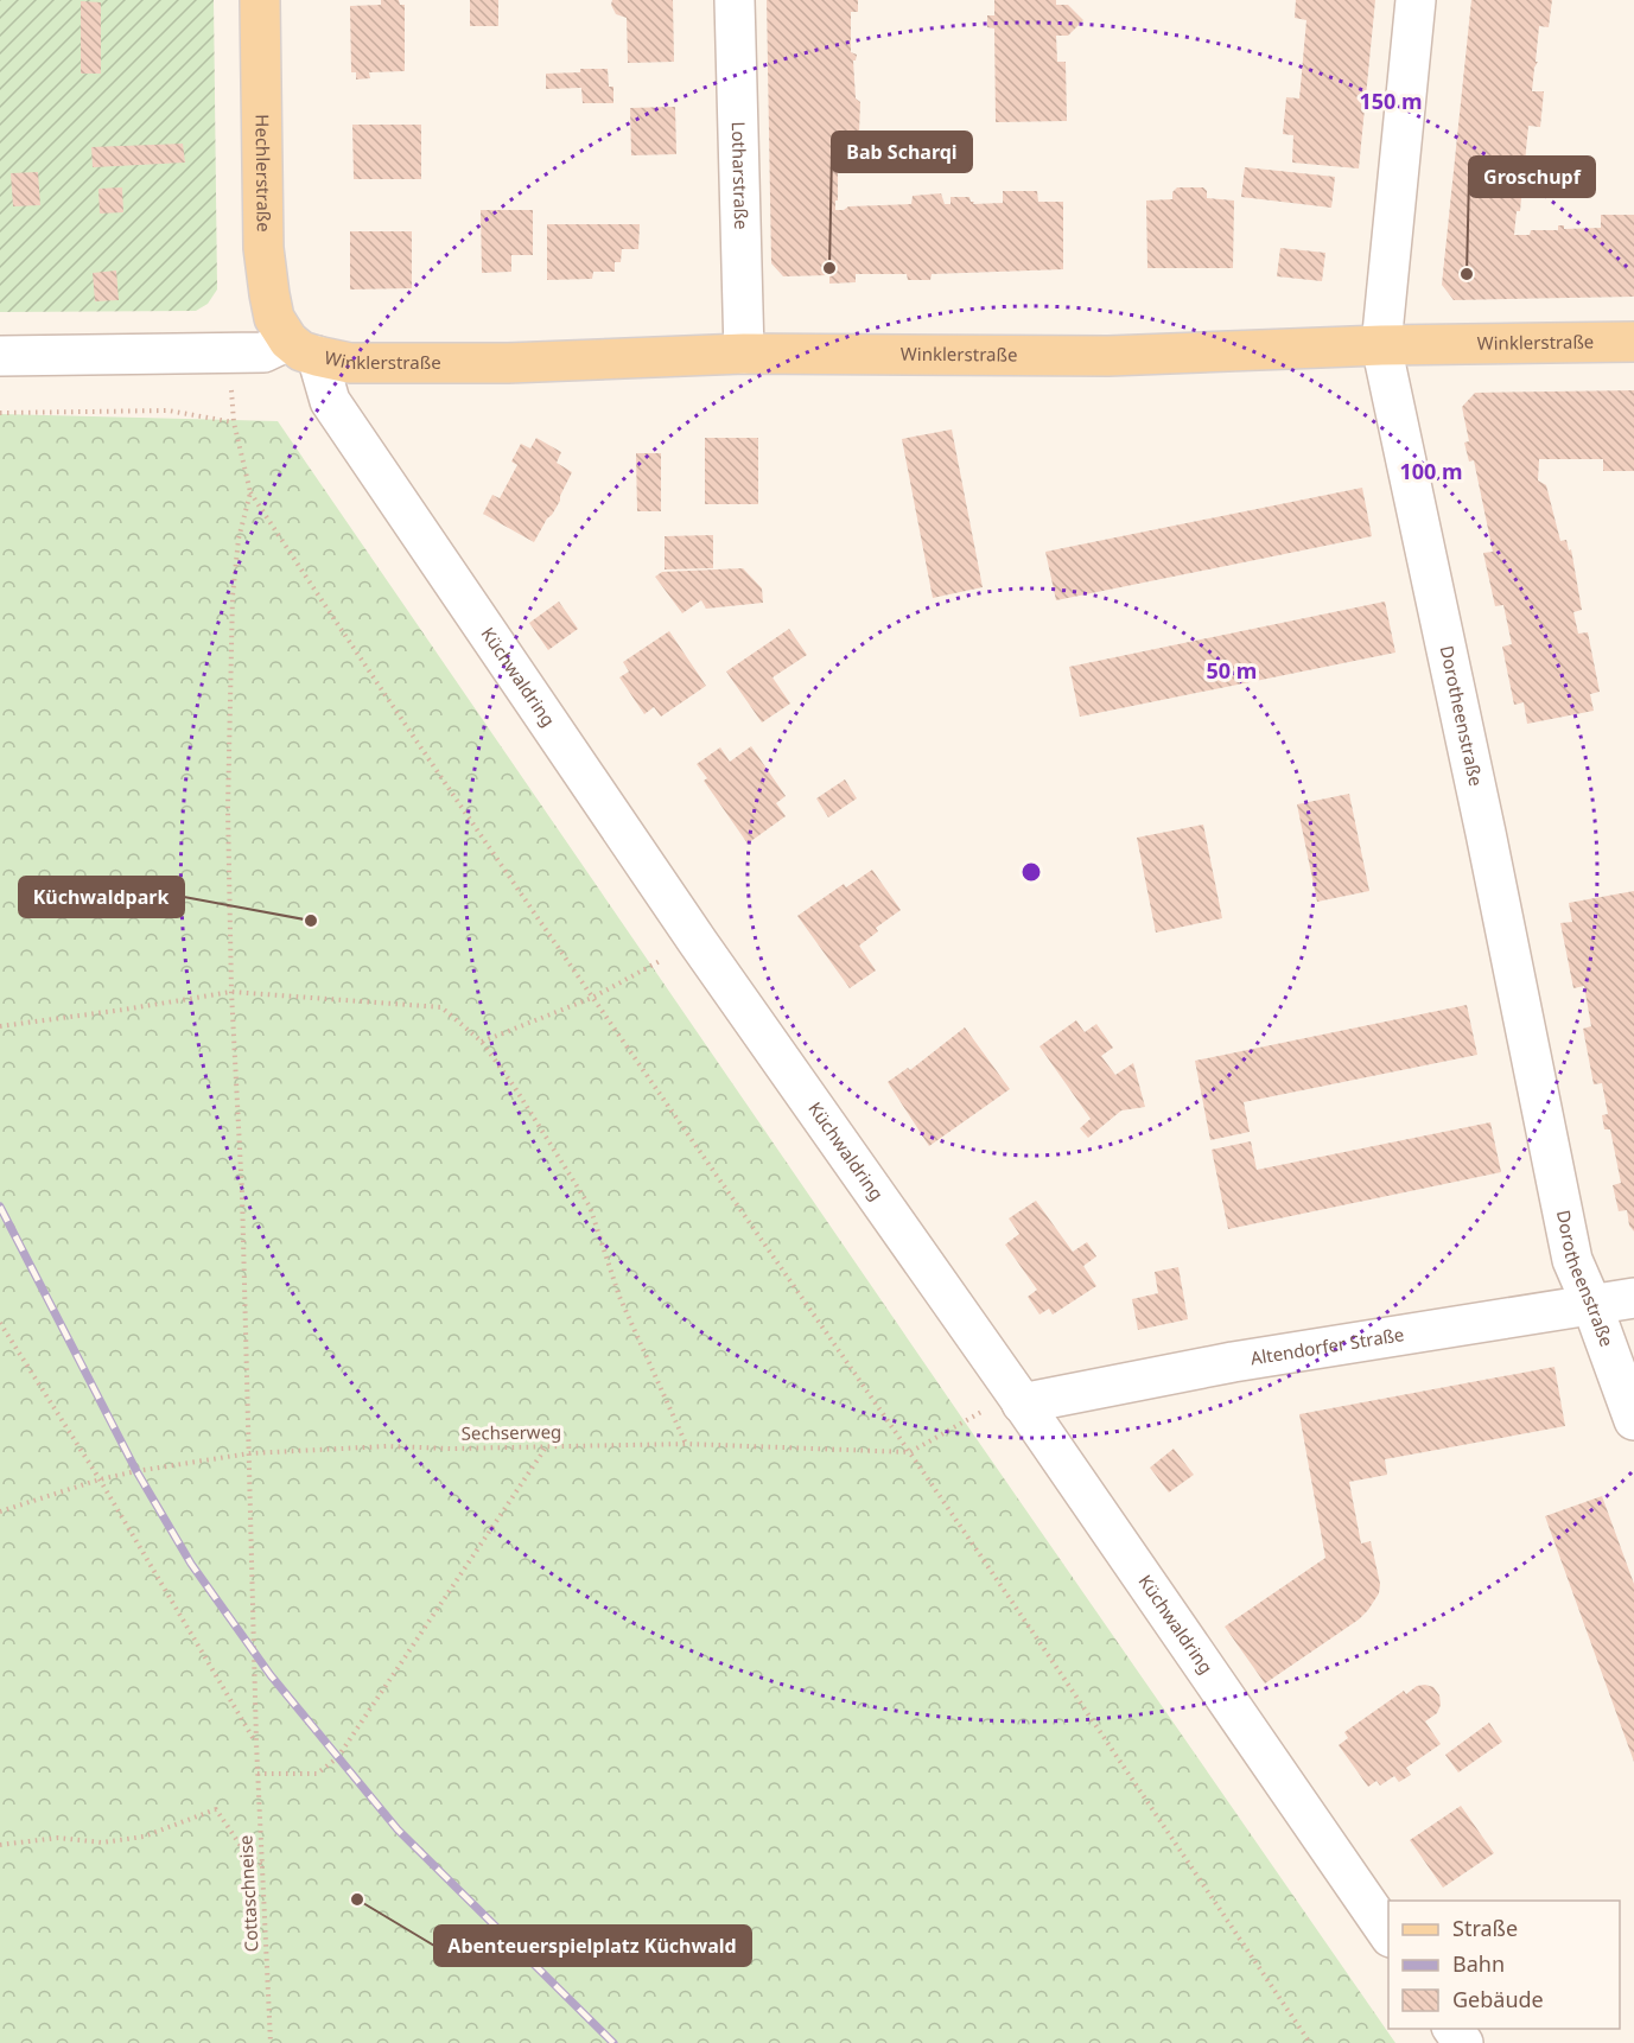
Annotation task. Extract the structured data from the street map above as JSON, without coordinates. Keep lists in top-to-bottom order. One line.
{"streets":{"main road":["Hechlerstraße","Winklerstraße"],"street":["Lotharstraße","Küchwaldring","Dorotheenstraße","Altendorfer Straße"],"path":["Sechserweg","Cottaschneise"]},"crossings":[["Hechlerstraße","Winklerstraße"],["Hechlerstraße","Küchwaldring"],["Lotharstraße","Winklerstraße"],["Winklerstraße","Küchwaldring"],["Winklerstraße","Dorotheenstraße"],["Küchwaldring","Altendorfer Straße"],["Dorotheenstraße","Altendorfer Straße"],["Sechserweg","Cottaschneise"]],"places":["Bab Scharqi","Groschupf","Küchwaldpark","Abenteuerspielplatz Küchwald"],"legend":["Straße","Bahn","Gebäude"],"rings":["150 m","100 m","50 m"]}
